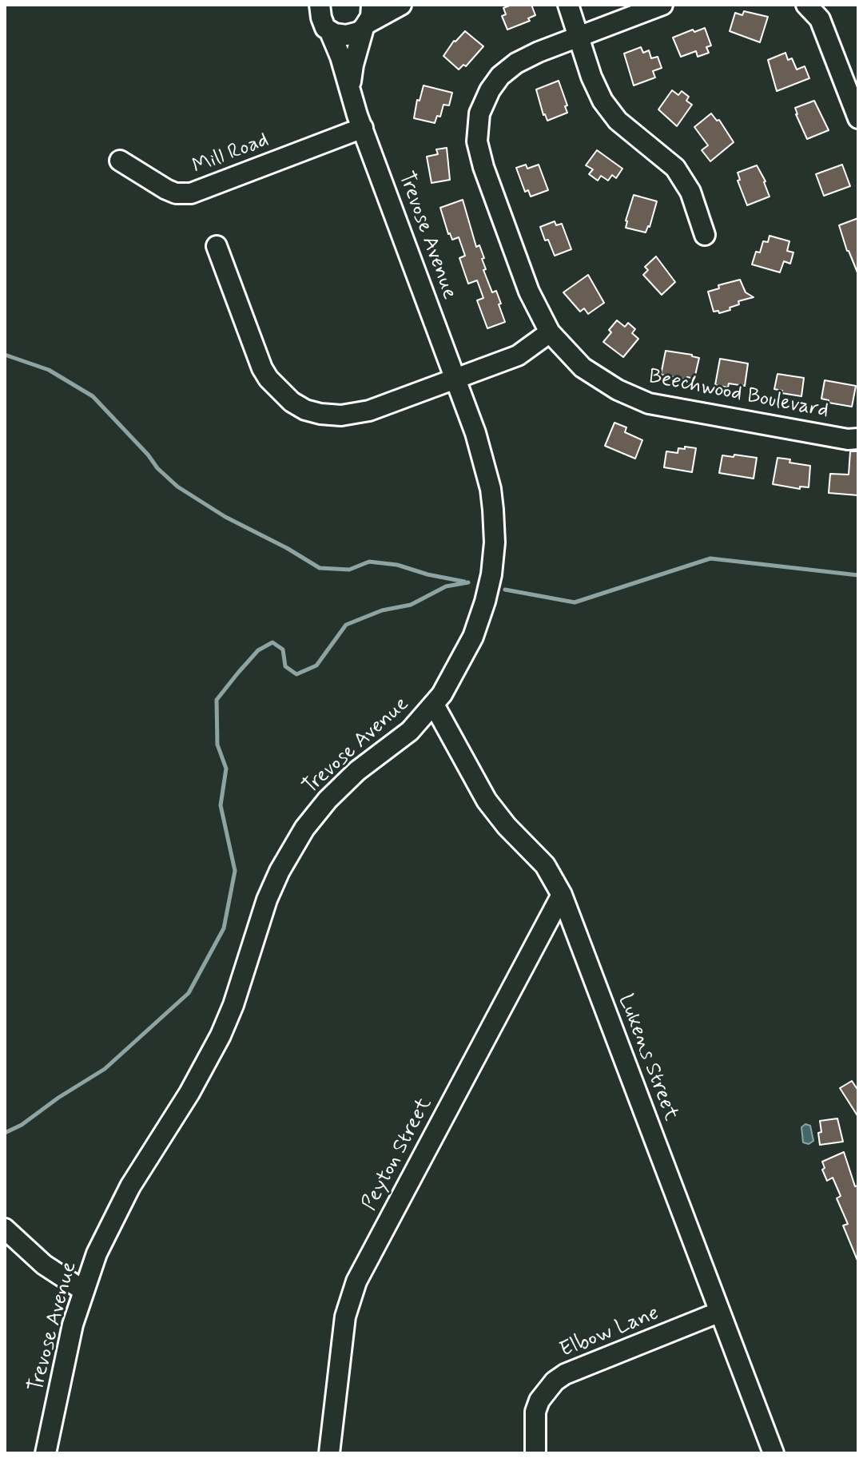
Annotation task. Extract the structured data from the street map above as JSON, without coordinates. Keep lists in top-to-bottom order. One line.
{"streets":{"street":["Mill Road","Trevose Avenue","Beechwood Boulevard","Lukens Street","Peyton Street","Elbow Lane"]},"crossings":[["Mill Road","Trevose Avenue"],["Trevose Avenue","Lukens Street"],["Lukens Street","Peyton Street"],["Lukens Street","Elbow Lane"]]}
